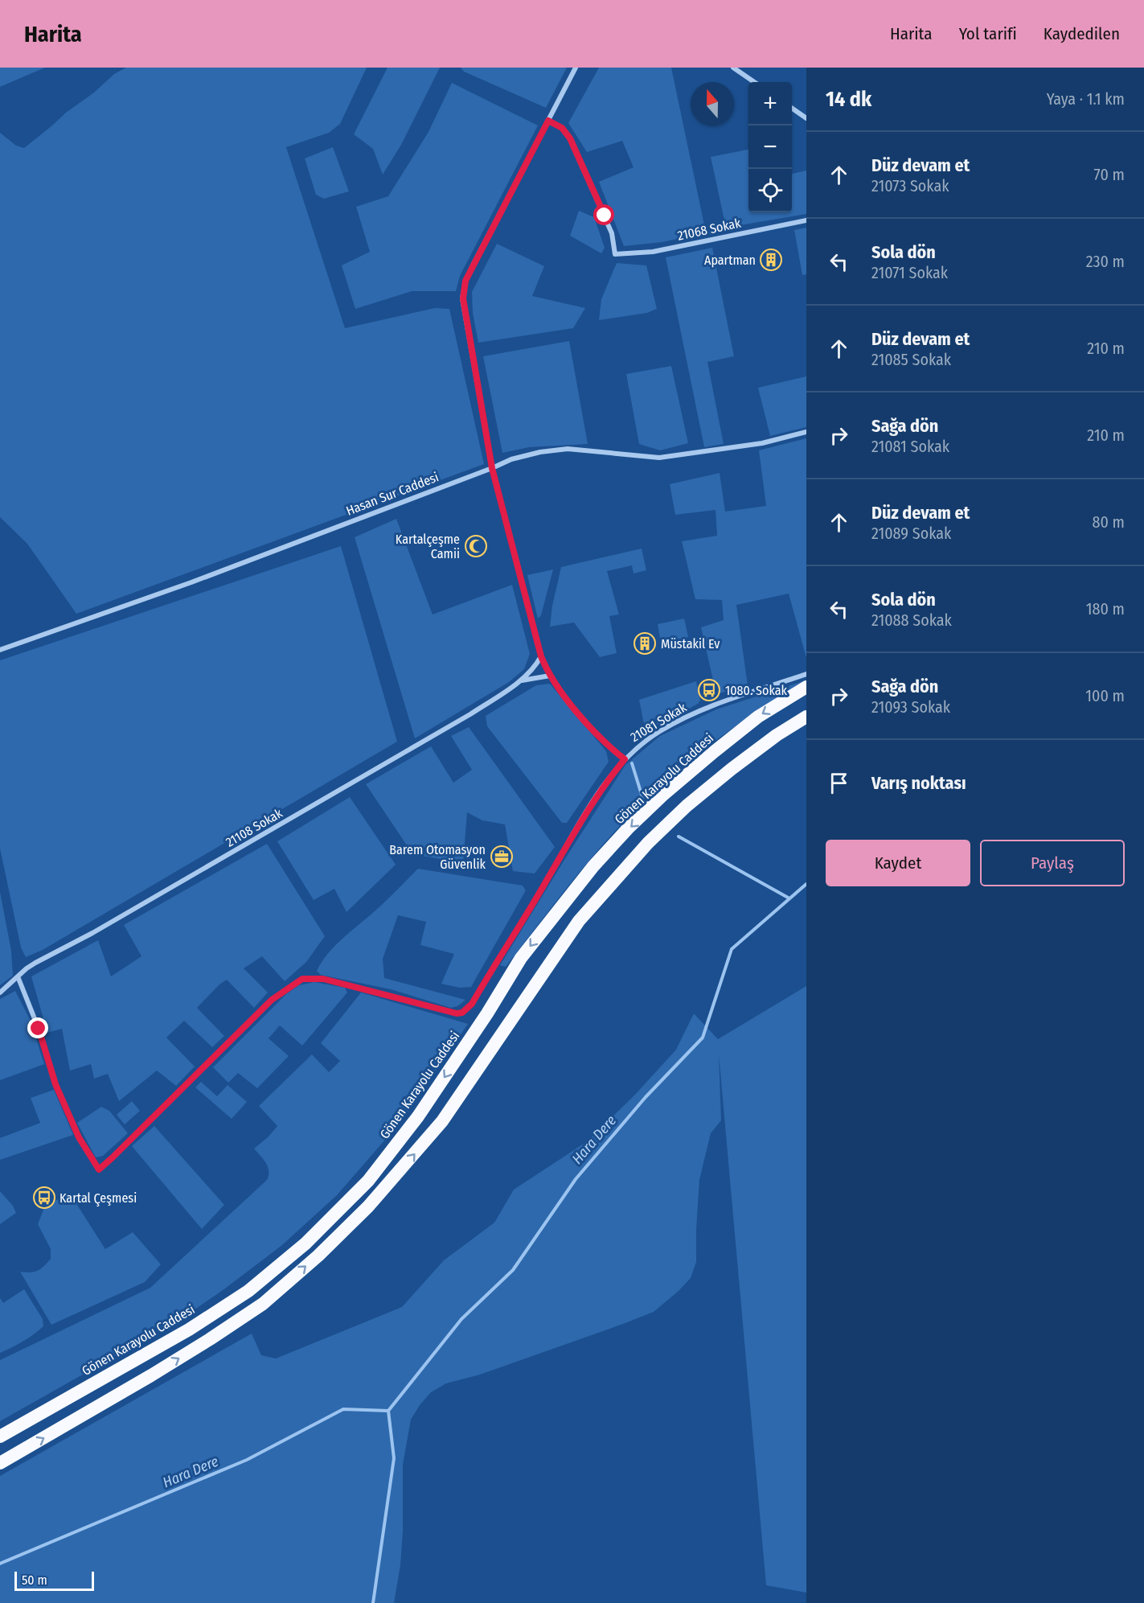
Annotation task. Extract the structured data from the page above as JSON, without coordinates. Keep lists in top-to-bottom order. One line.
{"streets":{"highway":["Gönen Karayolu Caddesi"],"street":["21068 Sokak","Hasan Sur Caddesi","21081 Sokak","21108 Sokak"]},"crossings":[["21081 Sokak","21108 Sokak"]],"water":["Hara Dere"],"places":{"building":["Apartman","Müstakil Ev"],"mosque":["Kartalçeşme Camii"],"bus stop":["1080. Sokak","Kartal Çeşmesi"],"office":["Barem Otomasyon Güvenlik"]},"scale_bar":"50 m","north":"top","page":{"header":"Harita","nav":["Harita","Yol tarifi","Kaydedilen"],"heading":["14 dk","Yaya · 1.1 km"],"map_buttons":["+","−"],"list":[["Düz devam et","21073 Sokak","70 m"],["Sola dön","21071 Sokak","230 m"],["Düz devam et","21085 Sokak","210 m"],["Sağa dön","21081 Sokak","210 m"],["Düz devam et","21089 Sokak","80 m"],["Sola dön","21088 Sokak","180 m"],["Sağa dön","21093 Sokak","100 m"],"Varış noktası"],"buttons":["Kaydet","Paylaş"],"scale":"50 m"}}
